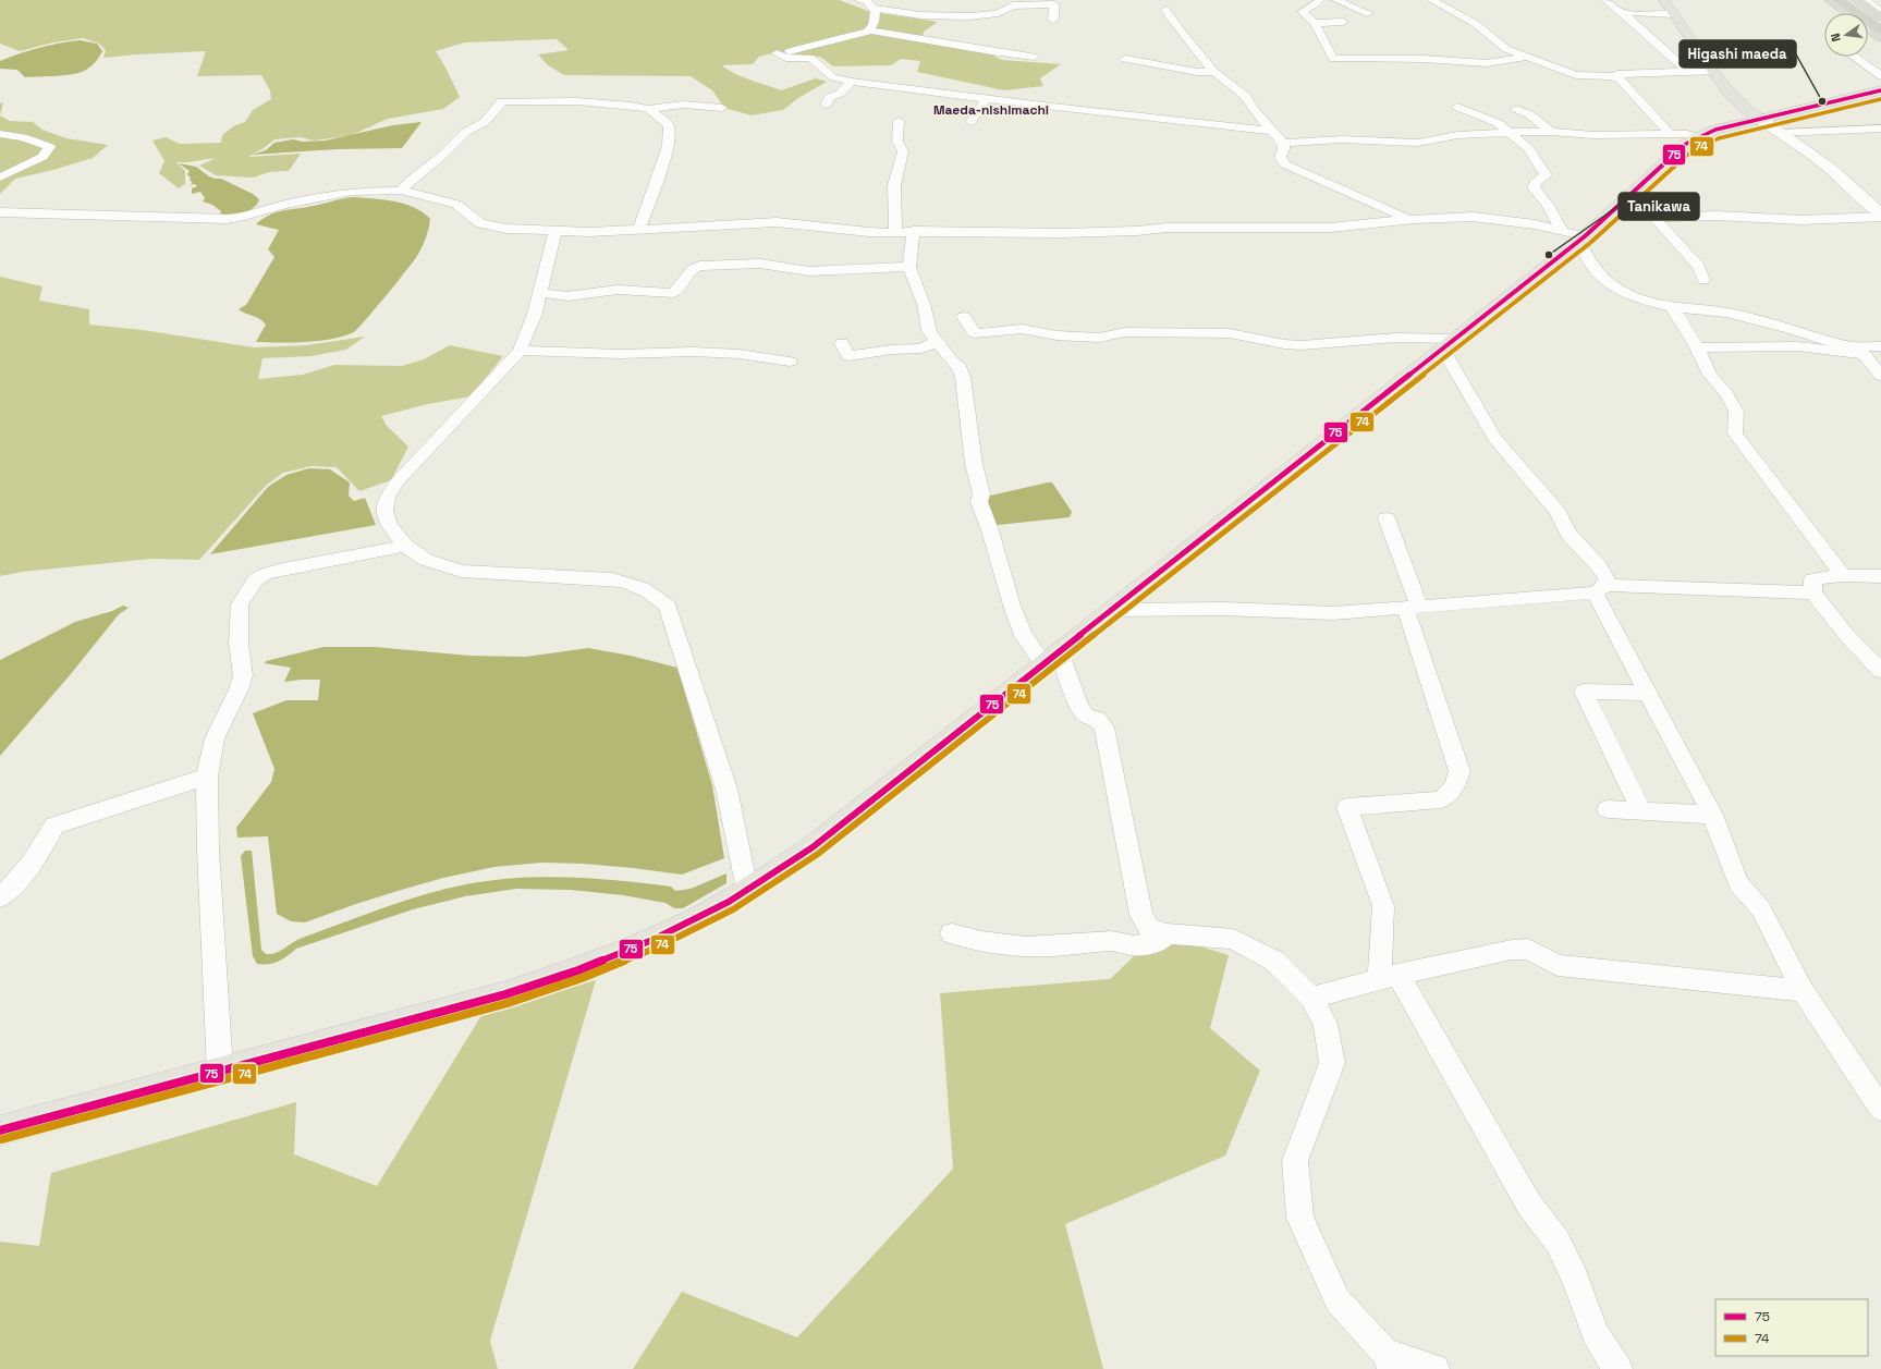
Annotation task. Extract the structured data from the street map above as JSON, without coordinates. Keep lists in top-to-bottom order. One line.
{"districts":["Maeda-nishimachi"],"places":["Higashi maeda","Tanikawa"],"lines":["transit line 75","transit line 74"],"legend":["75","74"],"north":"left"}
